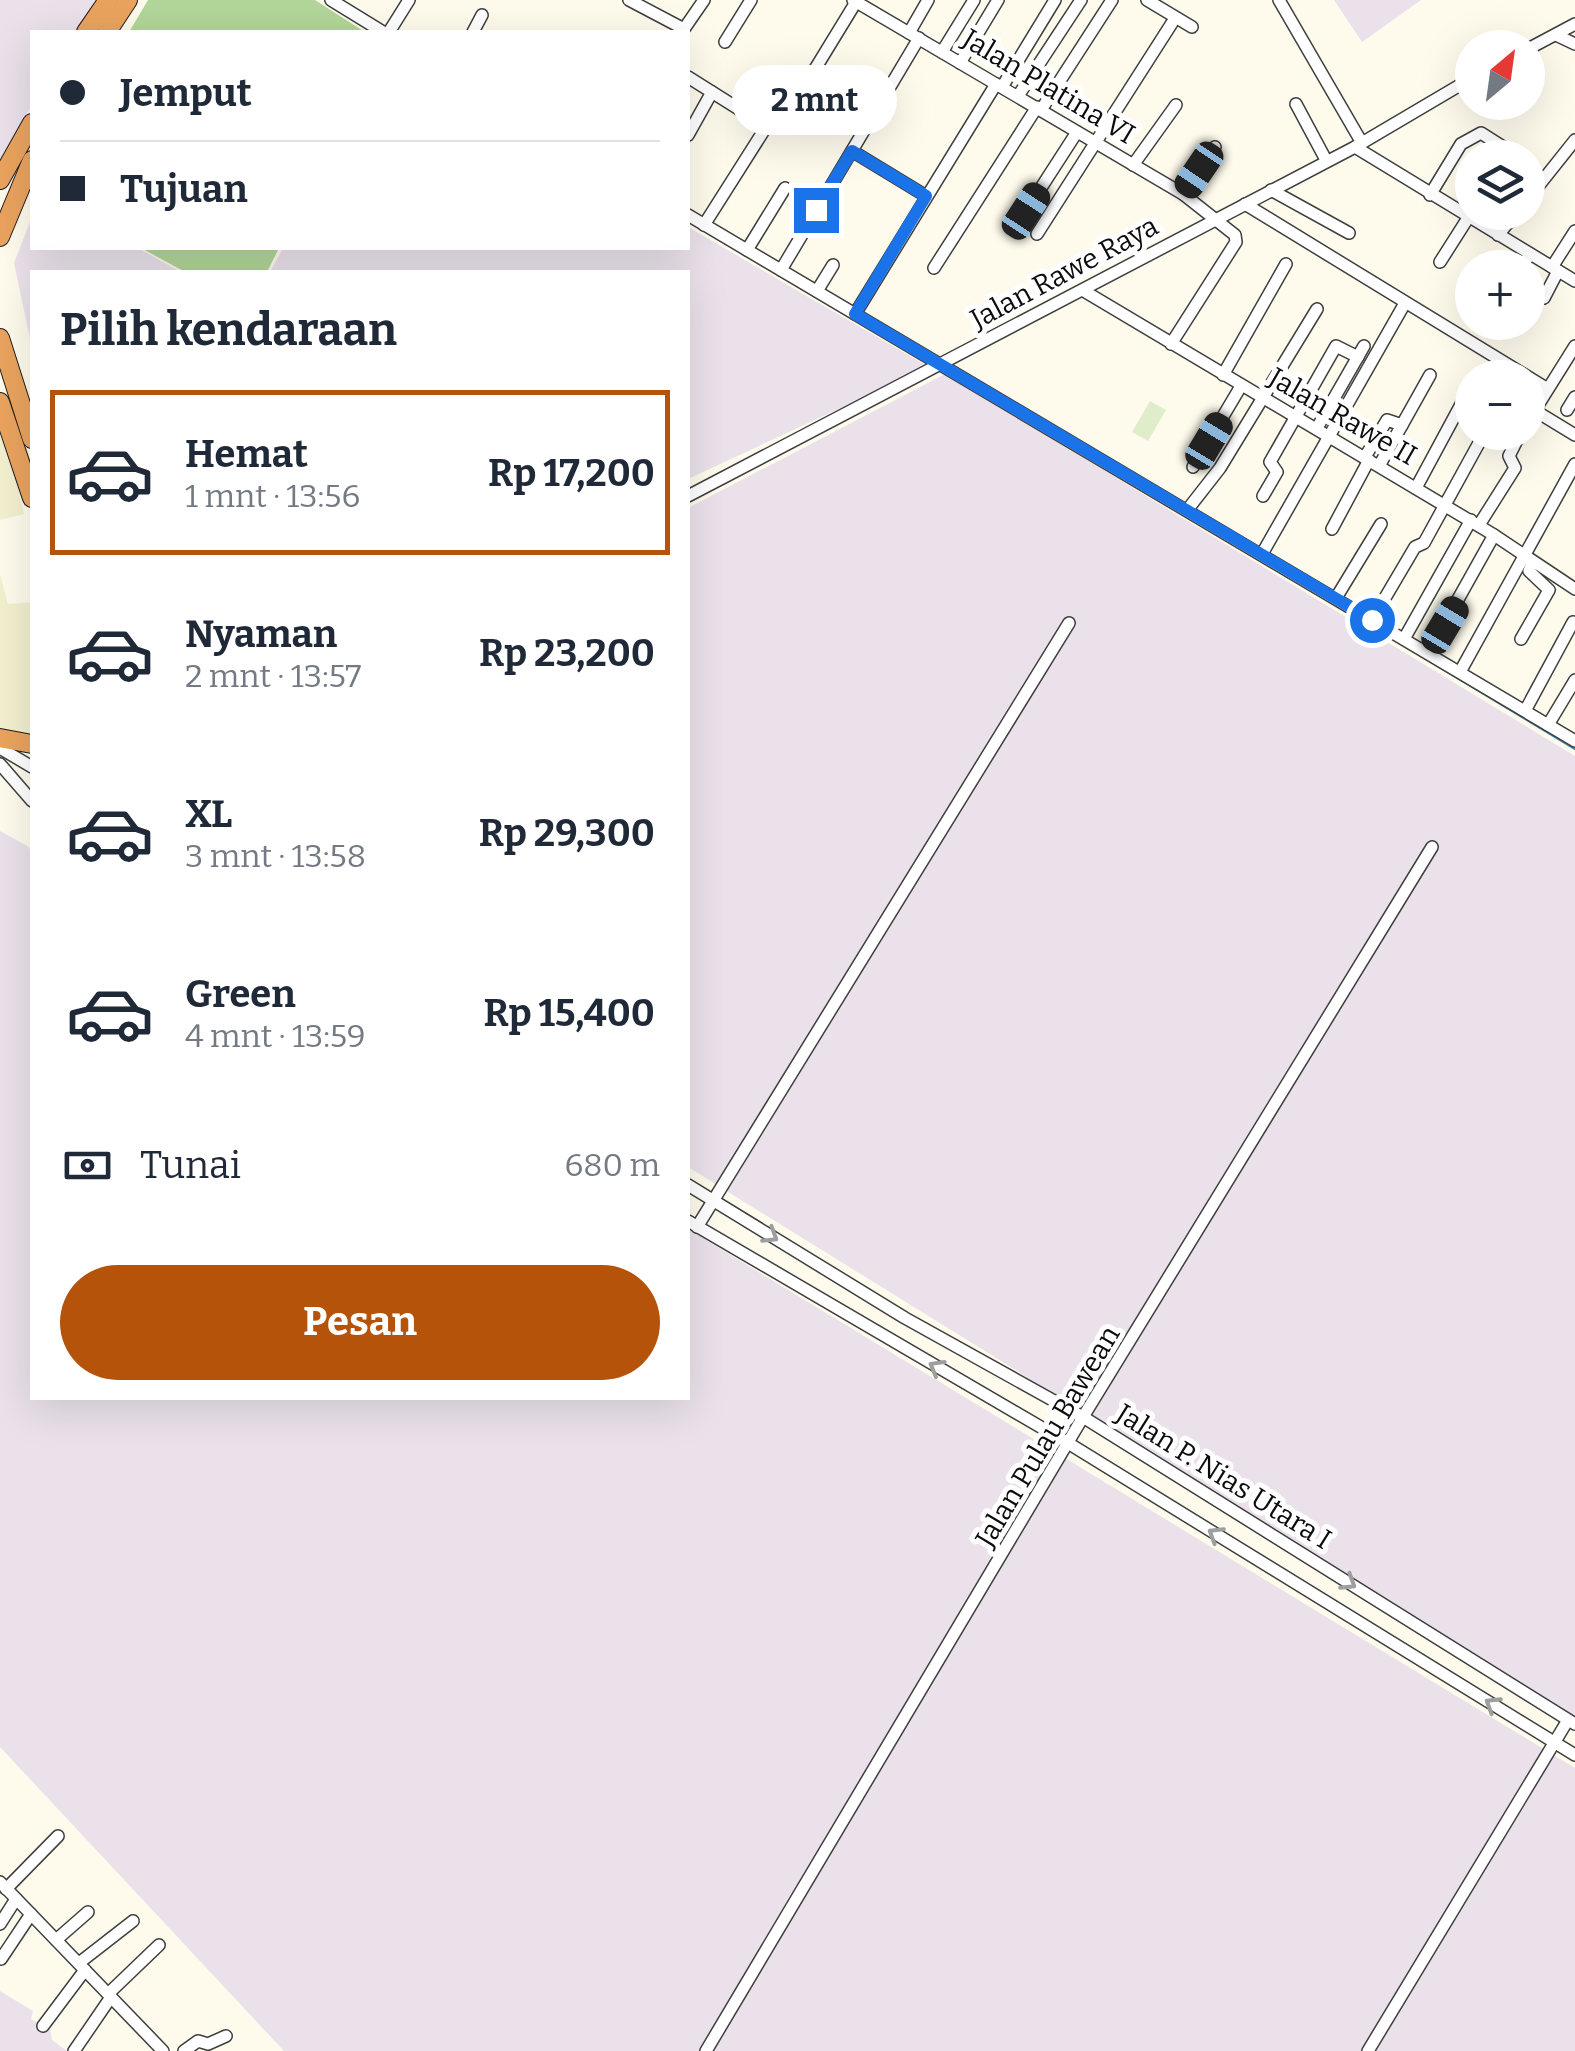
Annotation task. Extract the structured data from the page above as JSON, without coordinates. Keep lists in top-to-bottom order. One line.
{"streets":{"street":["Jalan Platina VI","Jalan Rawe Raya","Jalan Rawe II","Jalan Pulau Bawean","Jalan P. Nias Utara I"]},"crossings":[["Jalan Platina VI","Jalan Rawe Raya"],["Jalan Rawe Raya","Jalan Rawe II"],["Jalan Pulau Bawean","Jalan P. Nias Utara I"]],"north":"top right","page":{"map_buttons":["+","−"],"banner":["Jemput","Tujuan"],"bubble":"2 mnt","heading":"Pilih kendaraan","list":[{"name":"Hemat","note":"1 mnt · 13:56","value":"Rp 17,200"},{"name":"Nyaman","note":"2 mnt · 13:57","value":"Rp 23,200"},{"name":"XL","note":"3 mnt · 13:58","value":"Rp 29,300"},{"name":"Green","note":"4 mnt · 13:59","value":"Rp 15,400"}],"pay":["Tunai","680 m"],"buttons":"Pesan"}}
